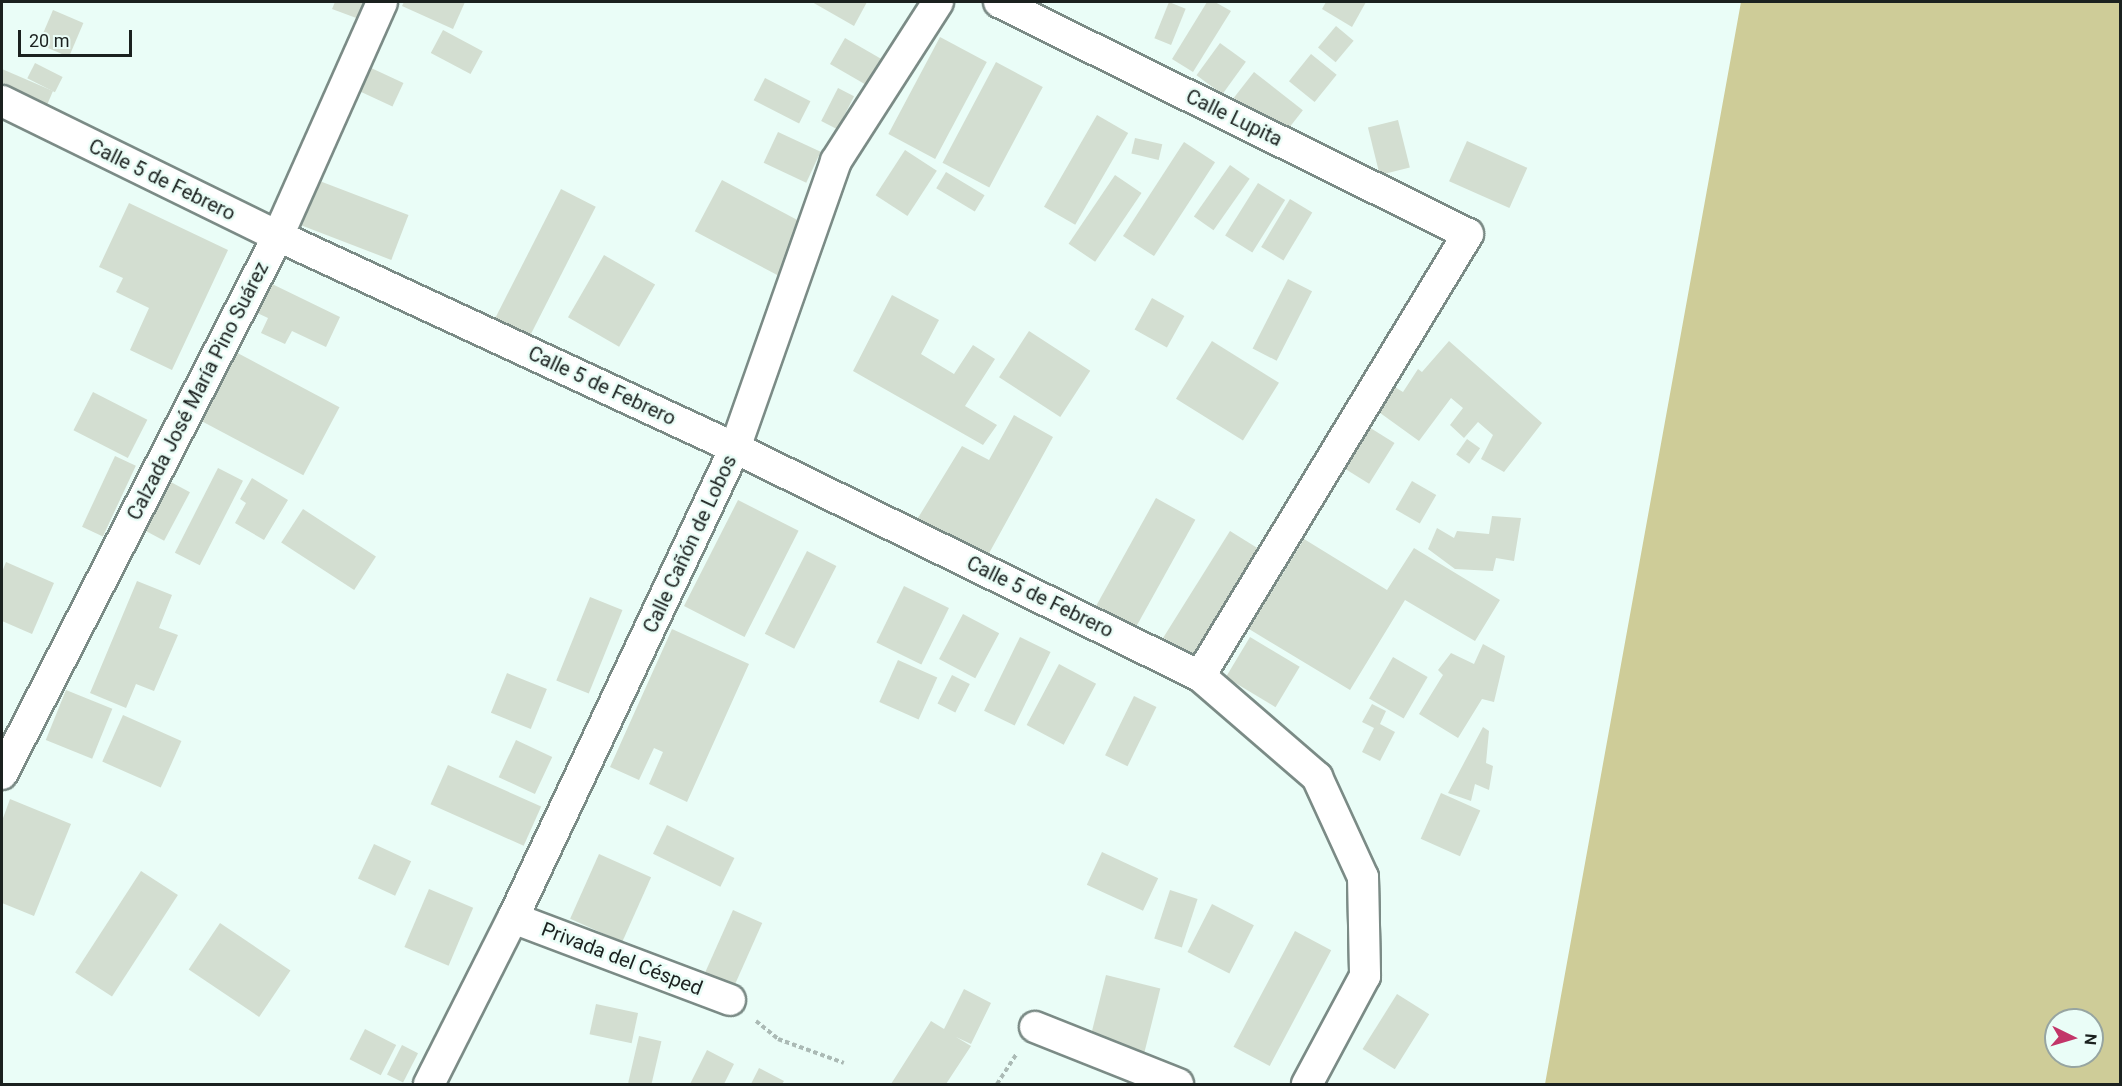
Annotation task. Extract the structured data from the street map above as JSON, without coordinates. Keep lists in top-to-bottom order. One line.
{"streets":{"street":["Calle Lupita","Calle 5 de Febrero","Calzada José María Pino Suárez","Calle Cañón de Lobos","Privada del Césped"]},"crossings":[["Calle Lupita","Calle 5 de Febrero"],["Calle 5 de Febrero","Calzada José María Pino Suárez"],["Calle 5 de Febrero","Calle Cañón de Lobos"],["Calle Cañón de Lobos","Privada del Césped"]],"scale_bar":"20 m","north":"right"}
